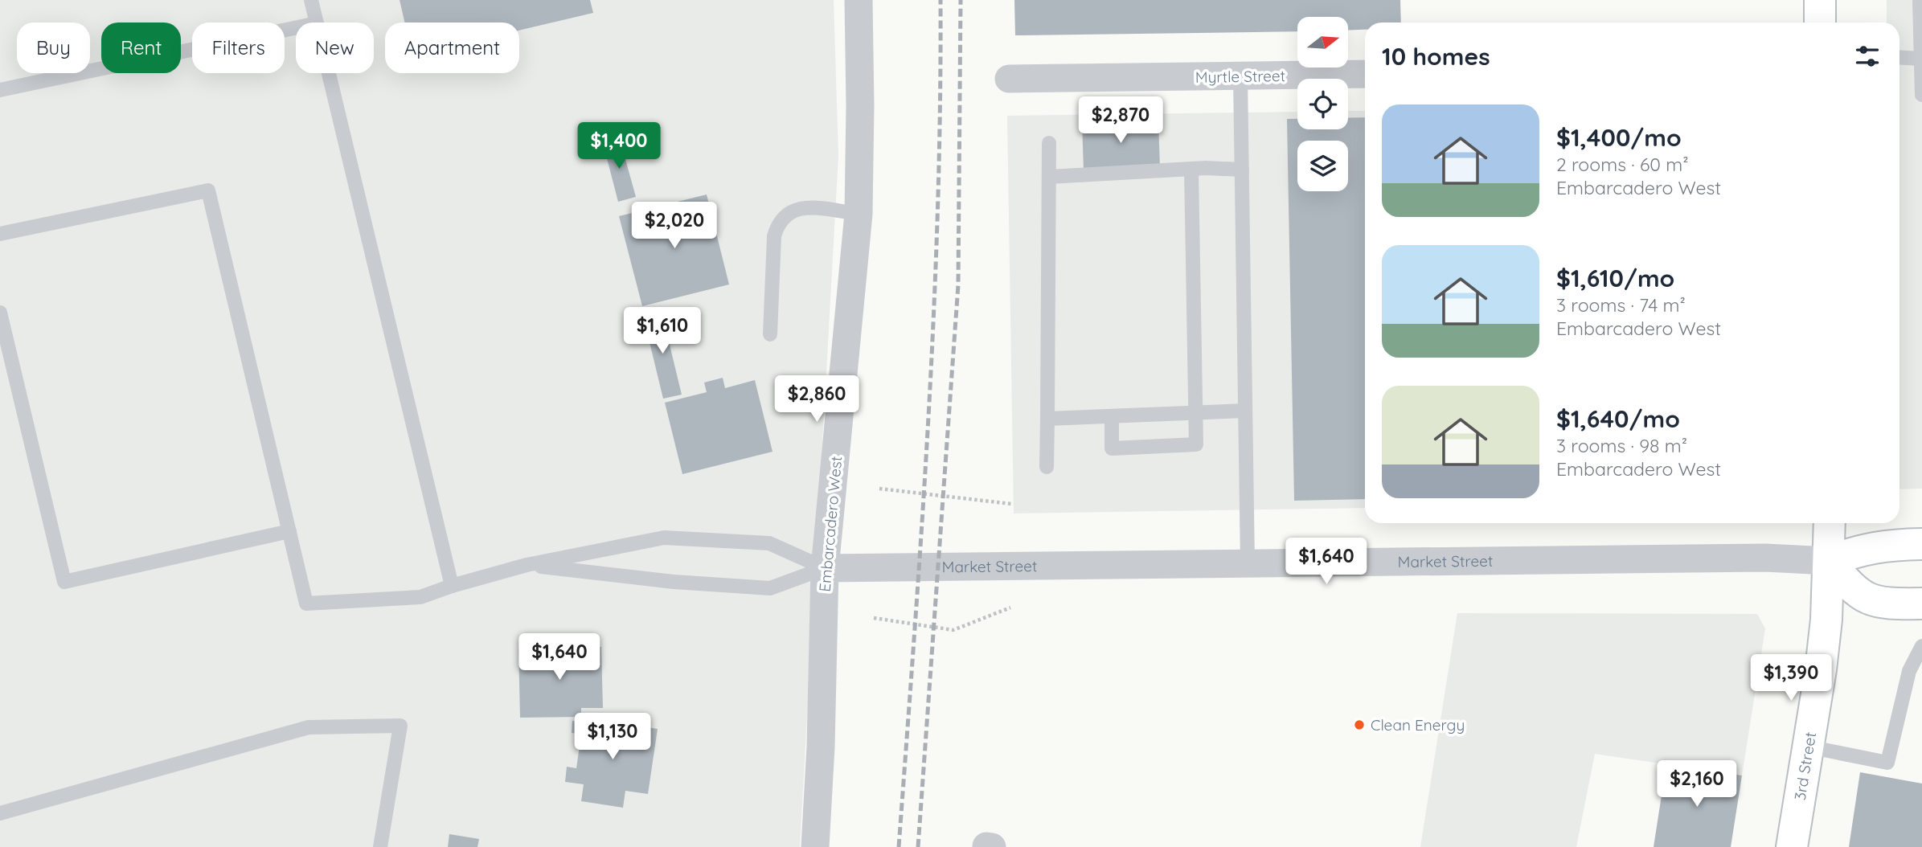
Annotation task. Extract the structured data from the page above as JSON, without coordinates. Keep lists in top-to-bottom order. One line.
{"streets":{"street":["Myrtle Street","Embarcadero West","Market Street","3rd Street"]},"crossings":[["Embarcadero West","Market Street"],["Market Street","3rd Street"]],"places":["Clean Energy"],"north":"right","page":{"chip":["Buy","Rent","Filters","New","Apartment"],"heading":"10 homes","list":[{"name":"$1,400/mo","note":"2 rooms · 60 m² · Embarcadero West"},{"name":"$1,610/mo","note":"3 rooms · 74 m² · Embarcadero West"},{"name":"$1,640/mo","note":"3 rooms · 98 m² · Embarcadero West"}],"price":["$2,870","$1,400","$2,020","$1,610","$2,860","$1,640","$1,640","$1,390","$1,130","$2,160"]}}
